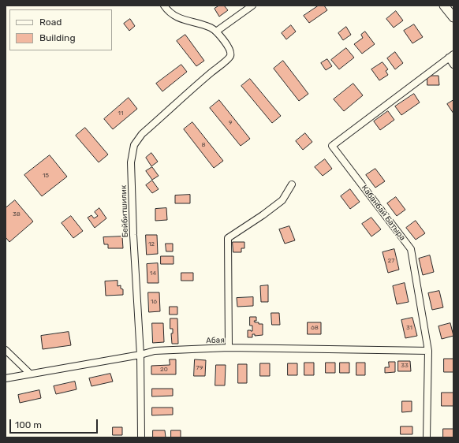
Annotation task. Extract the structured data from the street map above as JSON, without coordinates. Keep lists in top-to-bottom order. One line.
{"streets":{"street":["Бейбитшилик","Кабанбай Батыра","Абая"]},"crossings":[["Бейбитшилик","Абая"],["Кабанбай Батыра","Абая"]],"house_numbers":["11","9","8","15","38","12","27","14","16","68","31","33","79","20"],"legend":["Road","Building"],"scale_bar":"100 m"}
